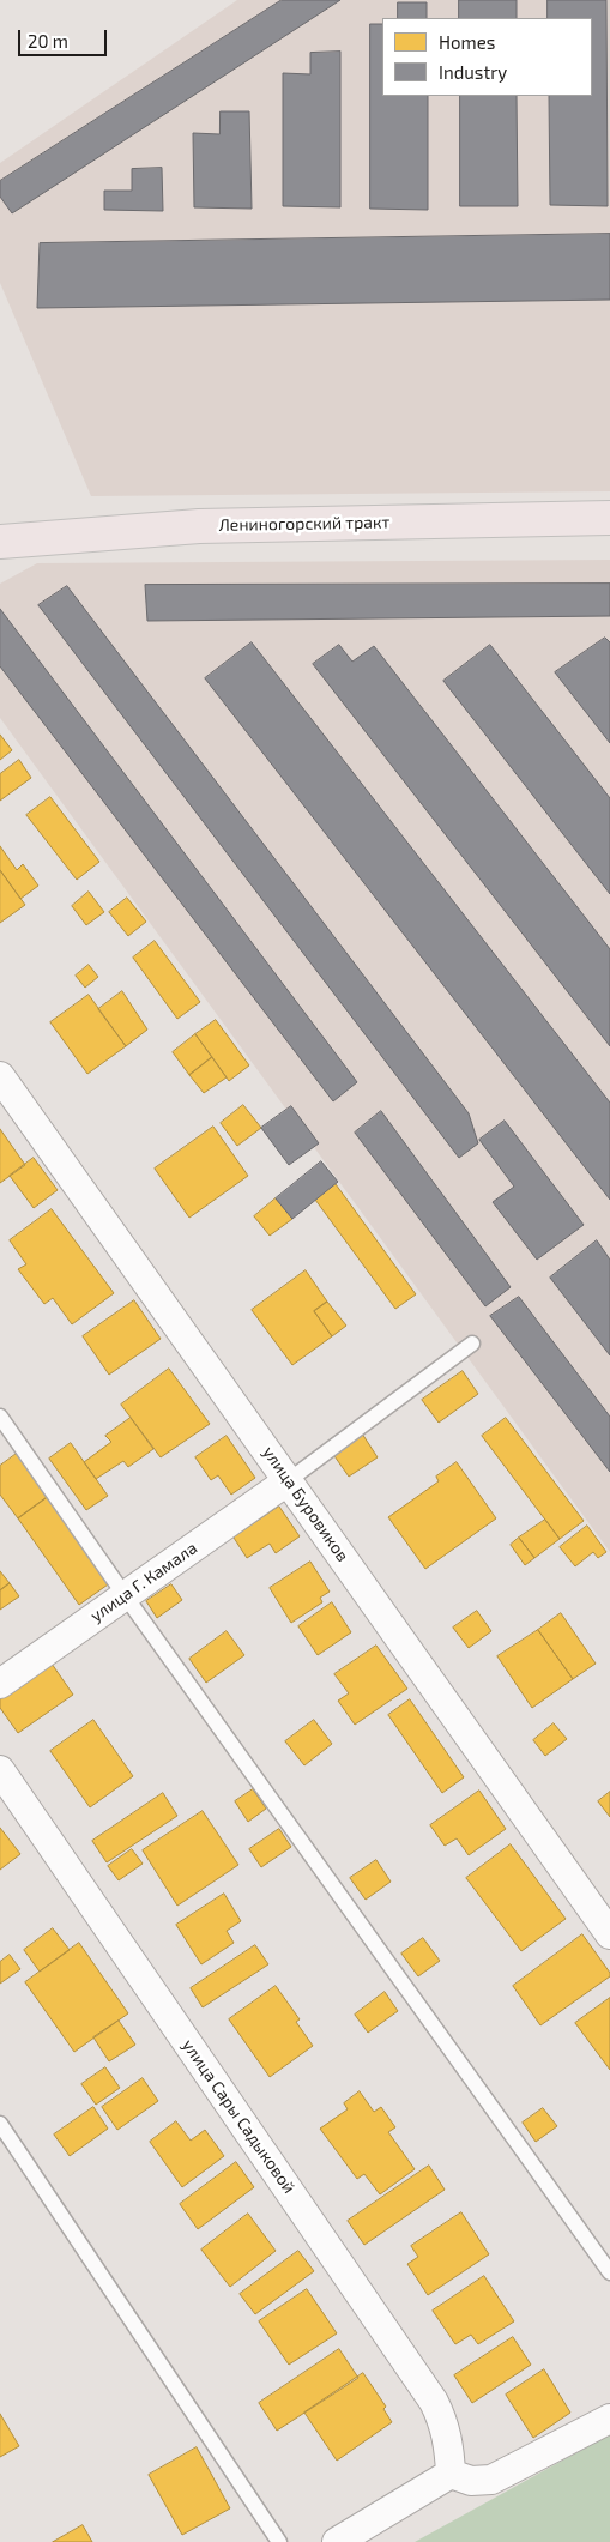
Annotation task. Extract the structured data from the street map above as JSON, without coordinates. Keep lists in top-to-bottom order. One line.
{"streets":{"main road":["Лениногорский тракт"],"street":["улица Буровиков","улица Г. Камала","улица Сары Садыковой"]},"crossings":[["улица Буровиков","улица Г. Камала"]],"legend":["Homes","Industry"],"scale_bar":"20 m"}
